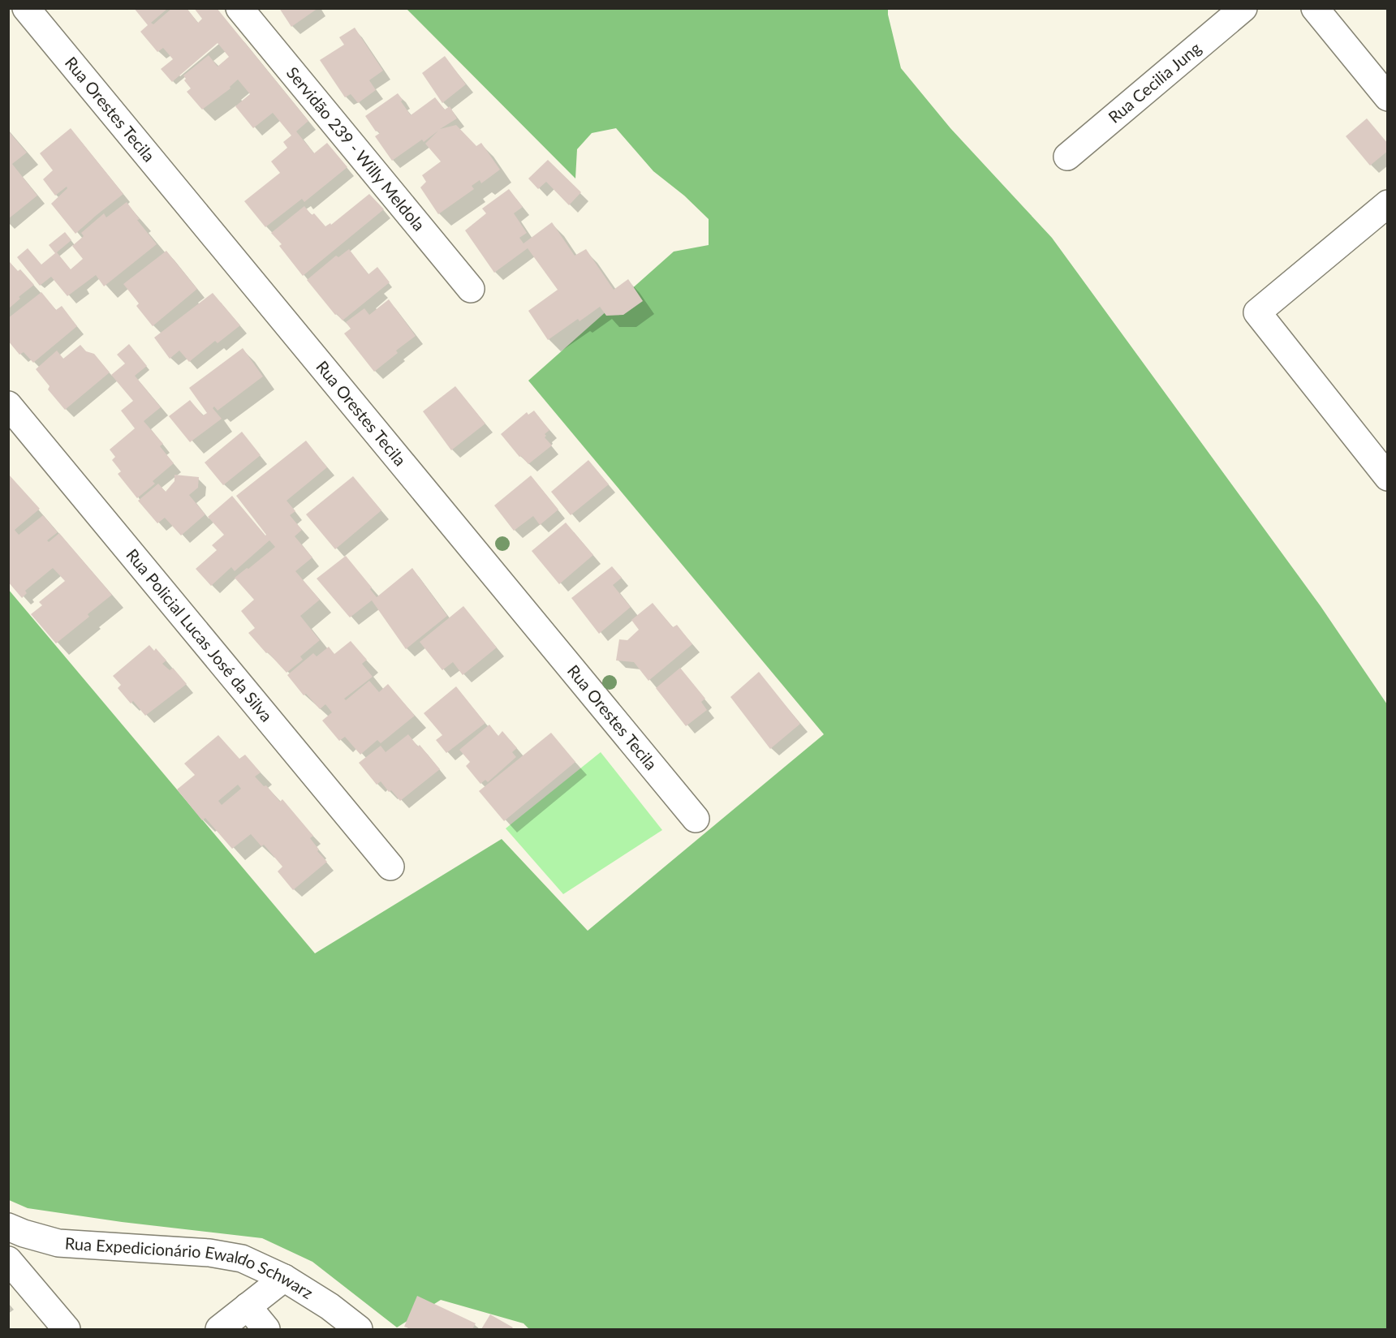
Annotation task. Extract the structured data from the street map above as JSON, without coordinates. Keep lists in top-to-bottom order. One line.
{"streets":{"street":["Rua Cecilia Jung","Rua Orestes Tecila","Servidão 239 - Willy Meldola","Rua Policial Lucas José da Silva","Rua Expedicionário Ewaldo Schwarz"]}}
